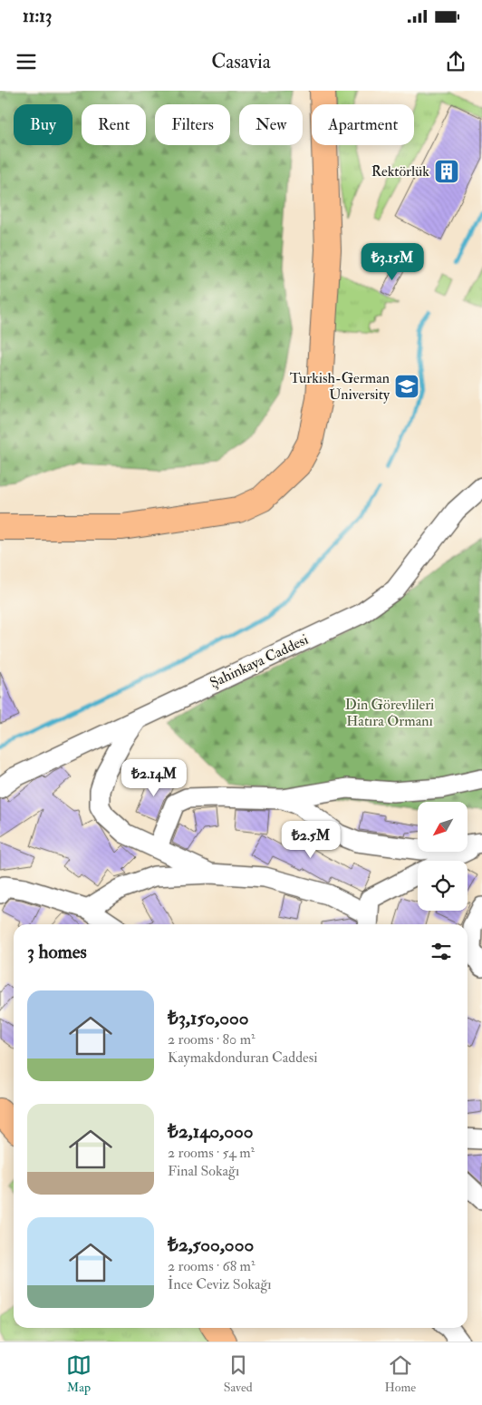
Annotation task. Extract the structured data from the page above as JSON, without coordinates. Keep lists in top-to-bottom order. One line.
{"streets":{"street":["Şahinkaya Caddesi"]},"parks":["Din Görevlileri Hatıra Ormanı"],"places":{"building":["Rektörlük"],"school or university":["Turkish-German University"]},"north":"bottom left","page":{"status":"11:13","header":"Casavia","chip":["Buy","Rent","Filters","New","Apartment"],"price":["₺3.15M","₺2.14M","₺2.5M"],"heading":"3 homes","list":[{"name":"₺3,150,000","note":"2 rooms · 80 m² · Kaymakdonduran Caddesi"},{"name":"₺2,140,000","note":"2 rooms · 54 m² · Final Sokağı"},{"name":"₺2,500,000","note":"2 rooms · 68 m² · İnce Ceviz Sokağı"}],"tabs":["Map","Saved","Home"]}}
